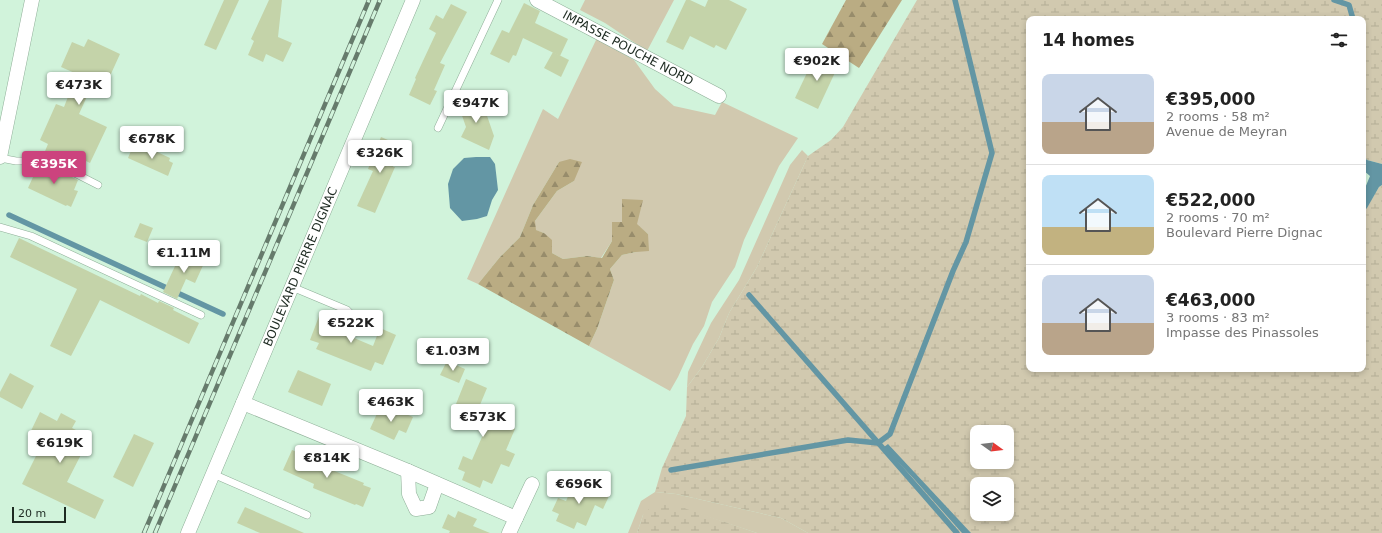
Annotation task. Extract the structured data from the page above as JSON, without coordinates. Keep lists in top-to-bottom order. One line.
{"streets":{"street":["IMPASSE POUCHE NORD","BOULEVARD PIERRE DIGNAC"]},"scale_bar":"20 m","north":"right","page":{"heading":"14 homes","price":["€902K","€473K","€947K","€678K","€326K","€395K","€1.11M","€522K","€1.03M","€463K","€573K","€619K","€814K","€696K"],"list":[{"name":"€395,000","note":"2 rooms · 58 m² · Avenue de Meyran"},{"name":"€522,000","note":"2 rooms · 70 m² · Boulevard Pierre Dignac"},{"name":"€463,000","note":"3 rooms · 83 m² · Impasse des Pinassoles"}],"scale":"20 m"}}
